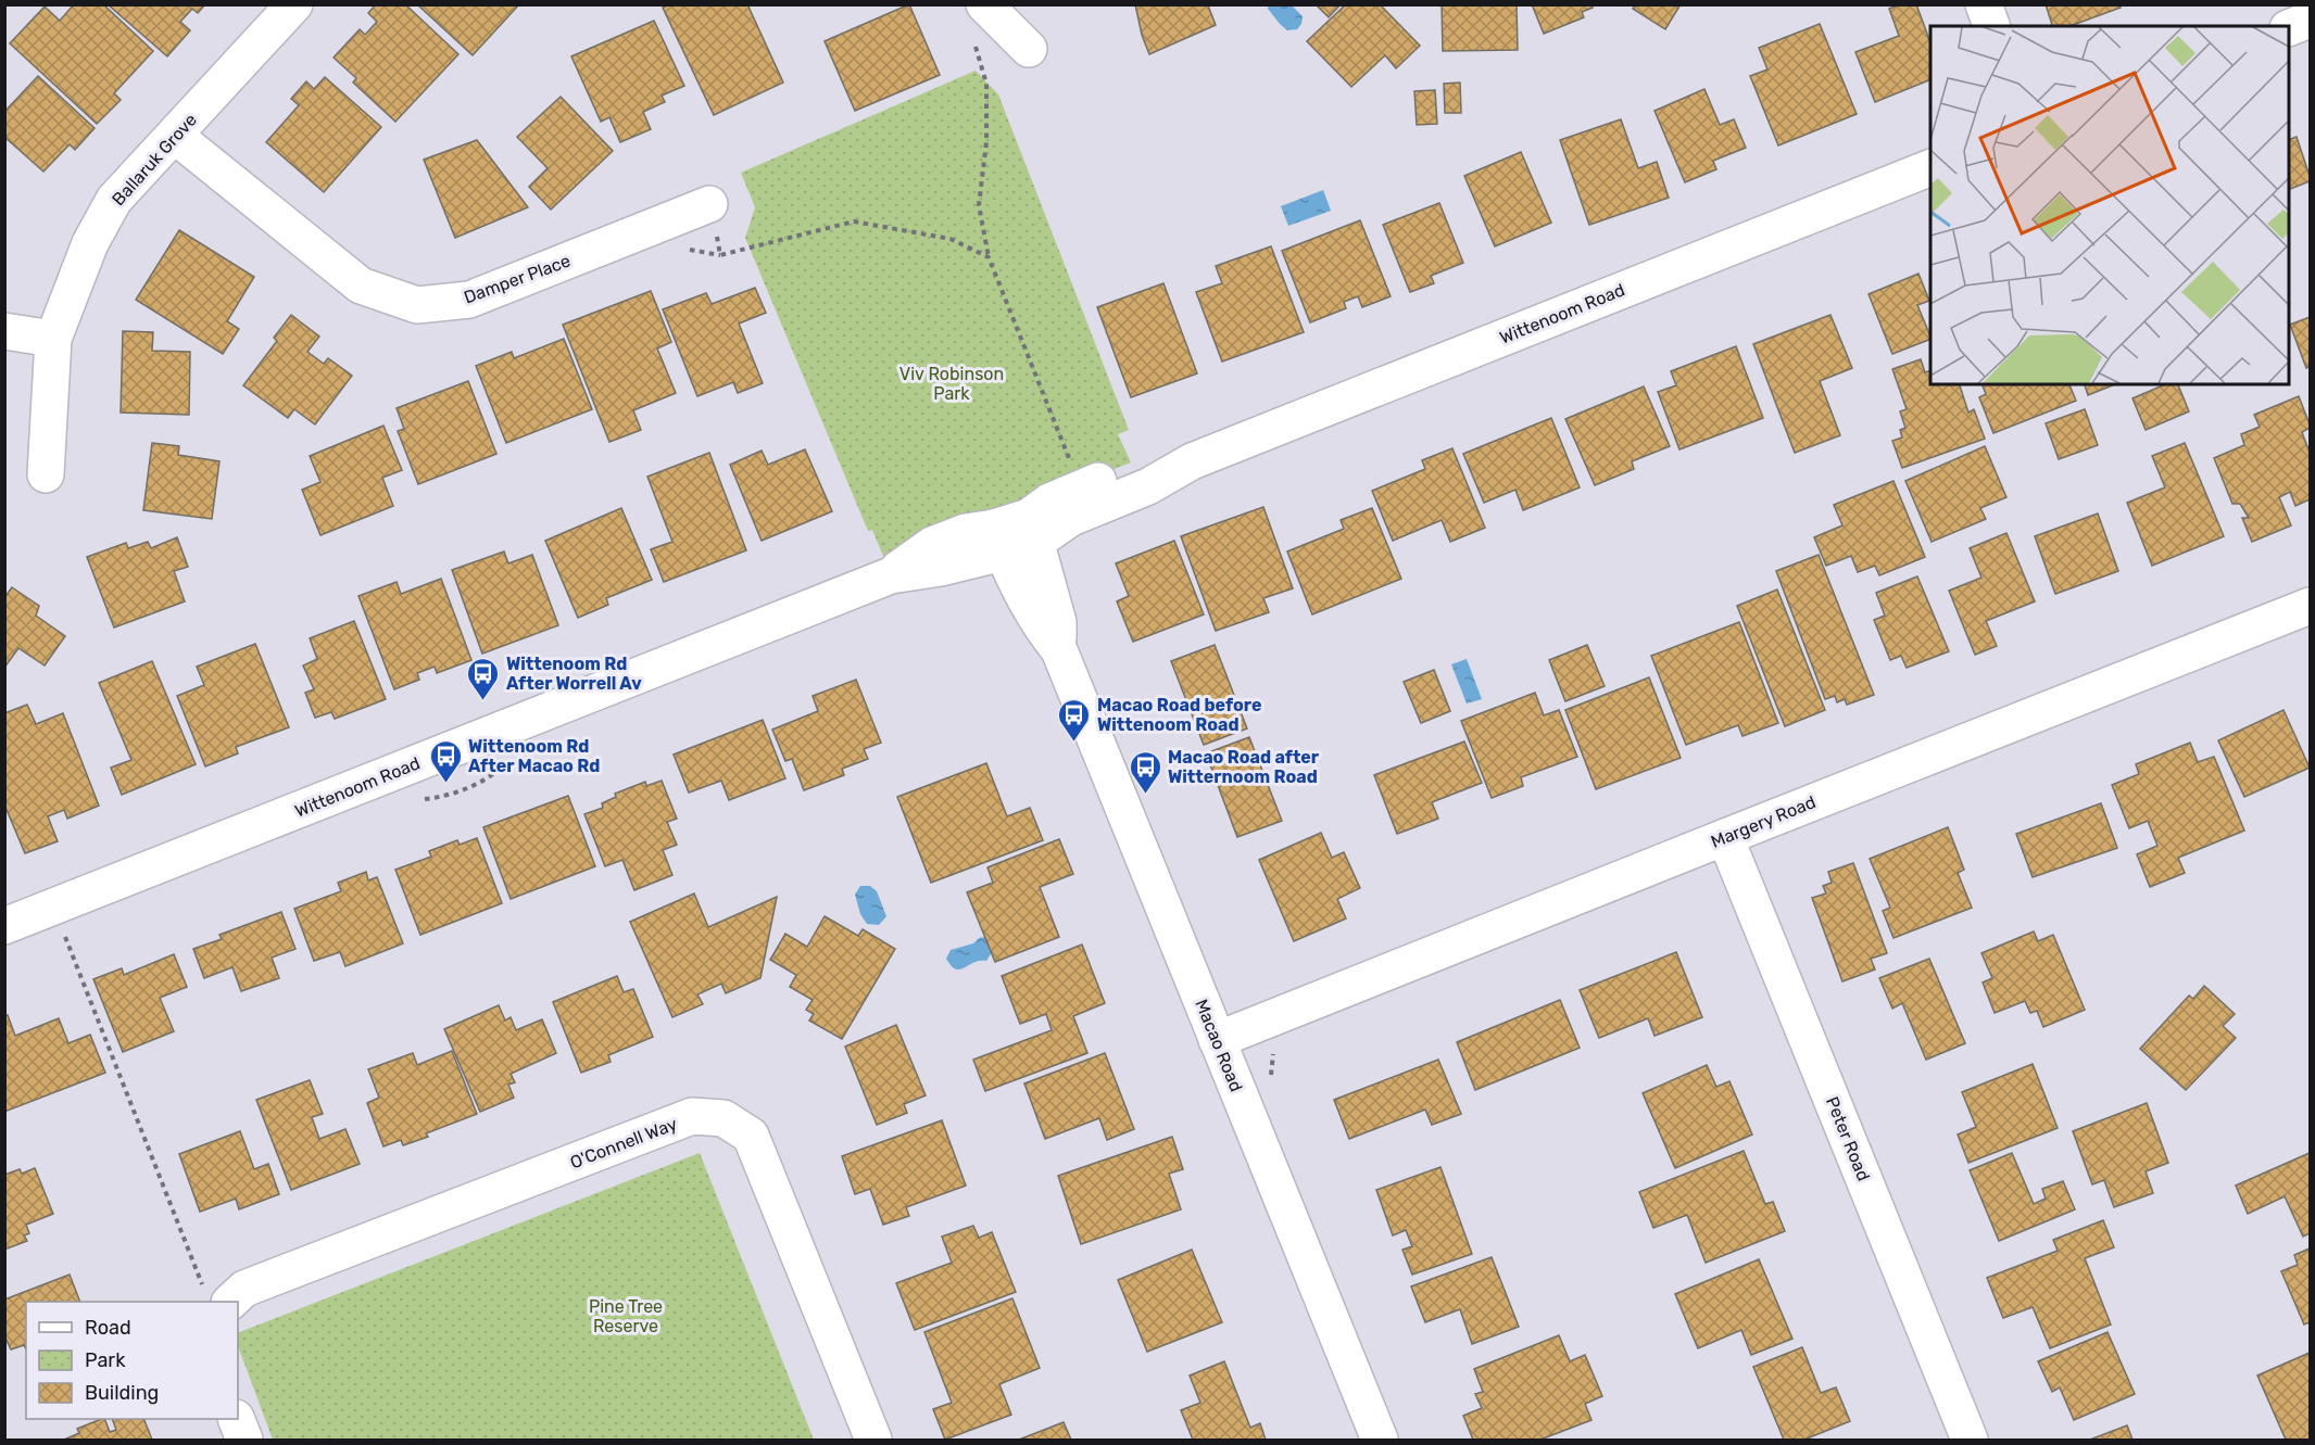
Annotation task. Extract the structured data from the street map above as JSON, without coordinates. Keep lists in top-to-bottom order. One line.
{"streets":{"street":["Ballaruk Grove","Damper Place","Wittenoom Road","Margery Road","Macao Road","Peter Road","O'Connell Way"]},"crossings":[["Ballaruk Grove","Damper Place"],["Wittenoom Road","Macao Road"],["Margery Road","Macao Road"],["Margery Road","Peter Road"]],"parks":["Viv Robinson Park","Pine Tree Reserve"],"places":{"bus stop":["Wittenoom Rd After Worrell Av","Macao Road before Wittenoom Road","Wittenoom Rd After Macao Rd","Macao Road after Witternoom Road"]},"legend":["Road","Park","Building"]}
